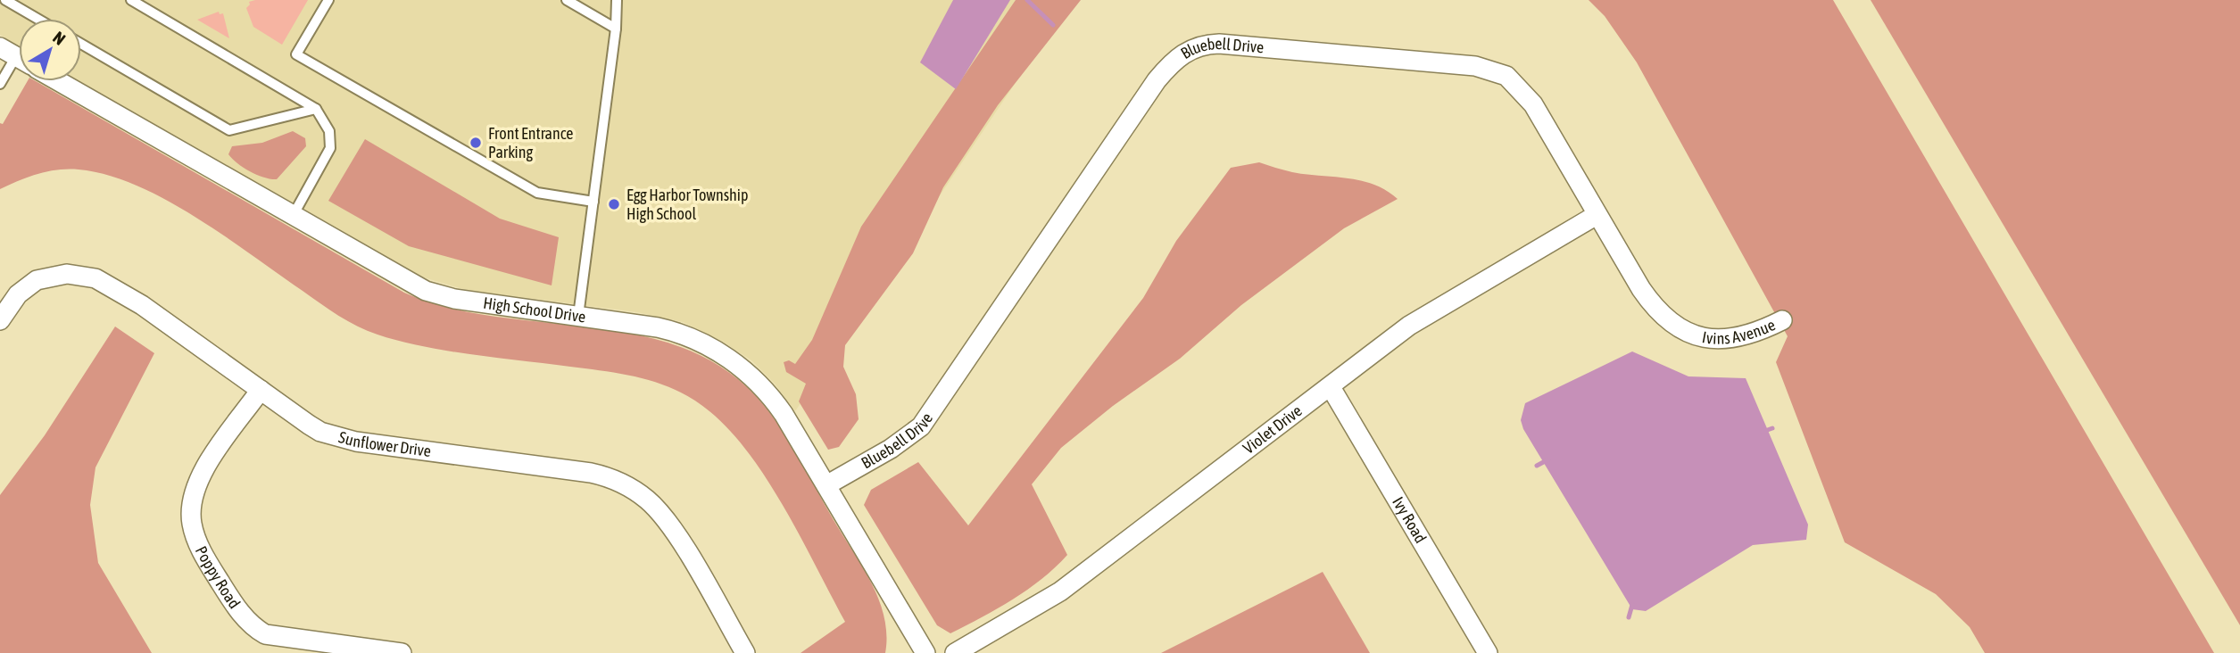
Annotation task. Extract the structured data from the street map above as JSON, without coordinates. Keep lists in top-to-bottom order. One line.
{"streets":{"street":["Bluebell Drive","High School Drive","Ivins Avenue","Violet Drive","Sunflower Drive","Ivy Road","Poppy Road"]},"crossings":[["Bluebell Drive","High School Drive"],["Bluebell Drive","Ivins Avenue"],["Bluebell Drive","Violet Drive"],["Violet Drive","Ivy Road"],["Sunflower Drive","Poppy Road"]],"places":["Front Entrance Parking","Egg Harbor Township High School"],"north":"top right"}
